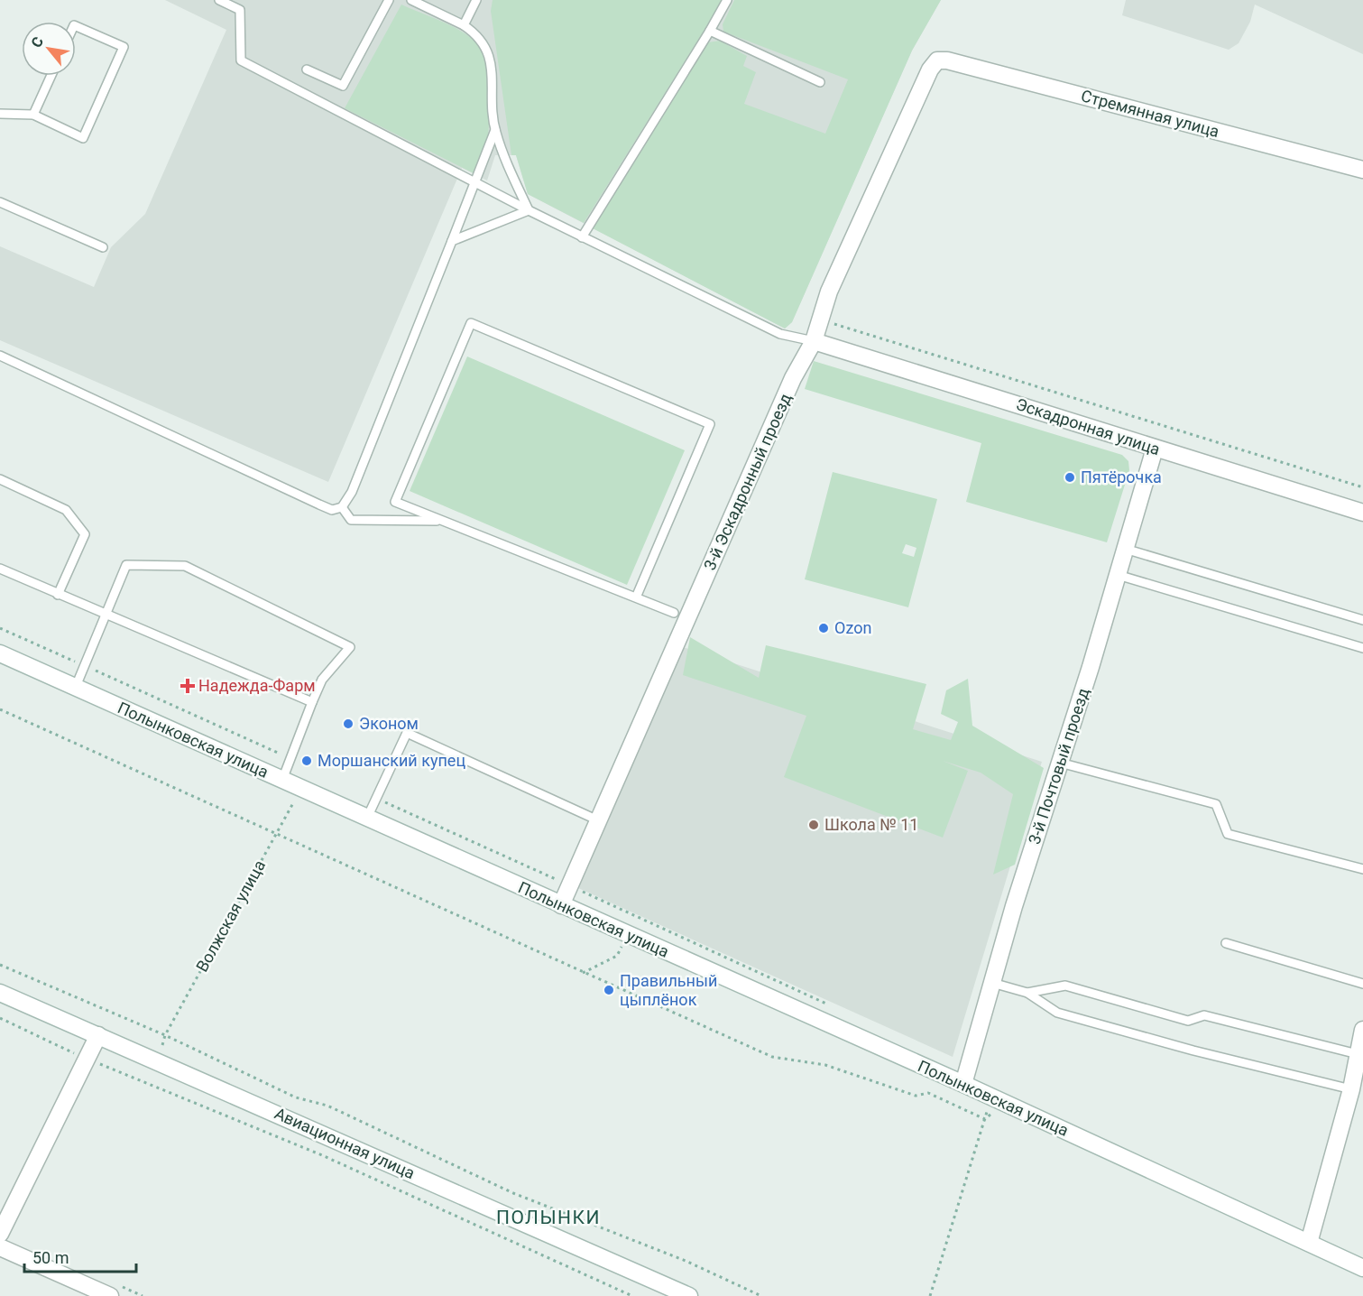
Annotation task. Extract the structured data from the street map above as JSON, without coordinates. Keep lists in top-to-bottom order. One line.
{"streets":{"street":["Стремянная улица","Эскадронная улица","3-й Эскадронный проезд","Полынковская улица","3-й Почтовый проезд","Авиационная улица"],"path":["Волжская улица"]},"crossings":[["Стремянная улица","3-й Эскадронный проезд"],["Эскадронная улица","3-й Эскадронный проезд"],["Эскадронная улица","3-й Почтовый проезд"],["3-й Эскадронный проезд","Полынковская улица"],["Полынковская улица","3-й Почтовый проезд"],["Полынковская улица","Волжская улица"]],"districts":["ПОЛЫНКИ"],"places":{"other":["Пятёрочка","Ozon","Эконом","Моршанский купец","Школа № 11","Правильный цыплёнок"],"health":["Надежда-Фарм"]},"scale_bar":"50 m","north":"top left"}
